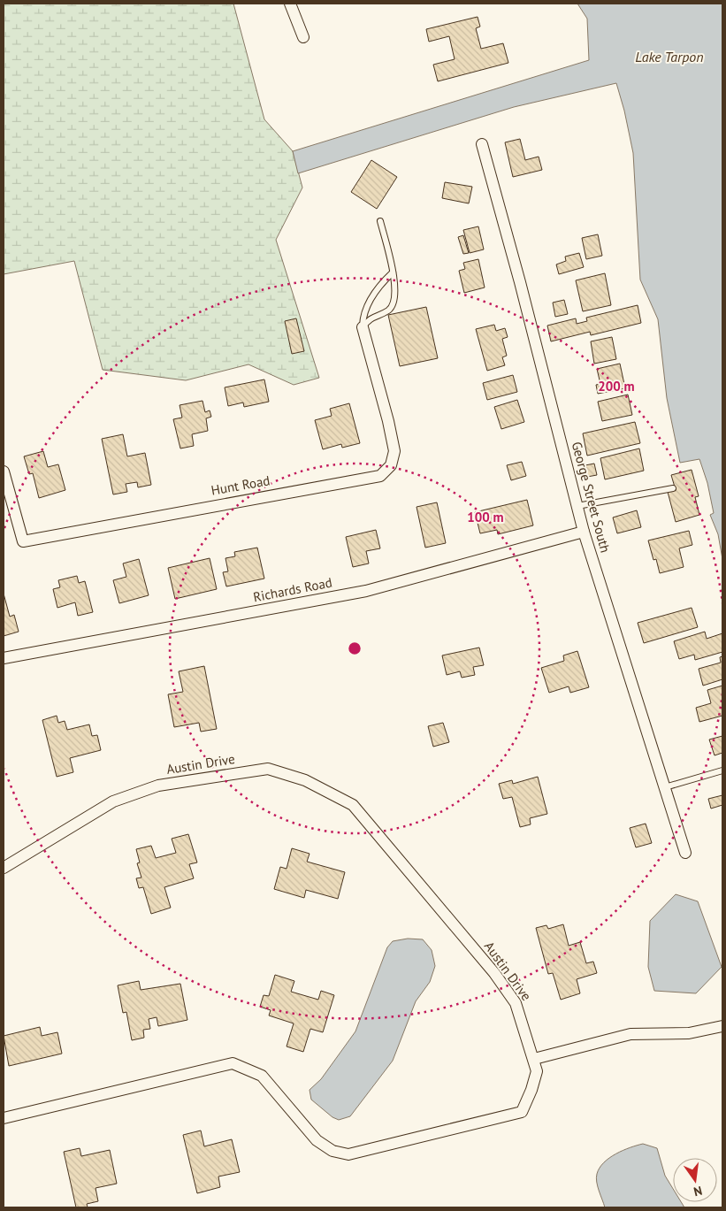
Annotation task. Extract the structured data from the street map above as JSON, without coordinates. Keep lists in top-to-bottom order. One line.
{"streets":{"street":["Hunt Road","George Street South","Richards Road","Austin Drive"]},"crossings":[["George Street South","Richards Road"]],"water":["Lake Tarpon"],"north":"bottom","rings":["200 m","100 m"]}
